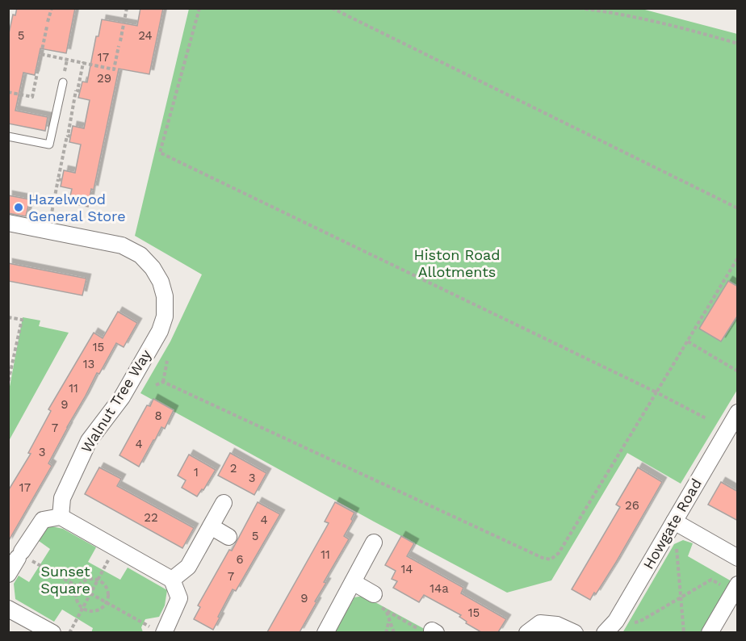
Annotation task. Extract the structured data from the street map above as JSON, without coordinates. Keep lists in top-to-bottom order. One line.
{"streets":{"street":["Walnut Tree Way","Howgate Road"]},"parks":["Histon Road Allotments","Sunset Square"],"places":["Hazelwood General Store"],"house_numbers":["5","24","17","29","15","13","11","9","8","7","4","3","2","1","3","17","26","22","4","5","11","6","14","7","14a","9","15"]}
